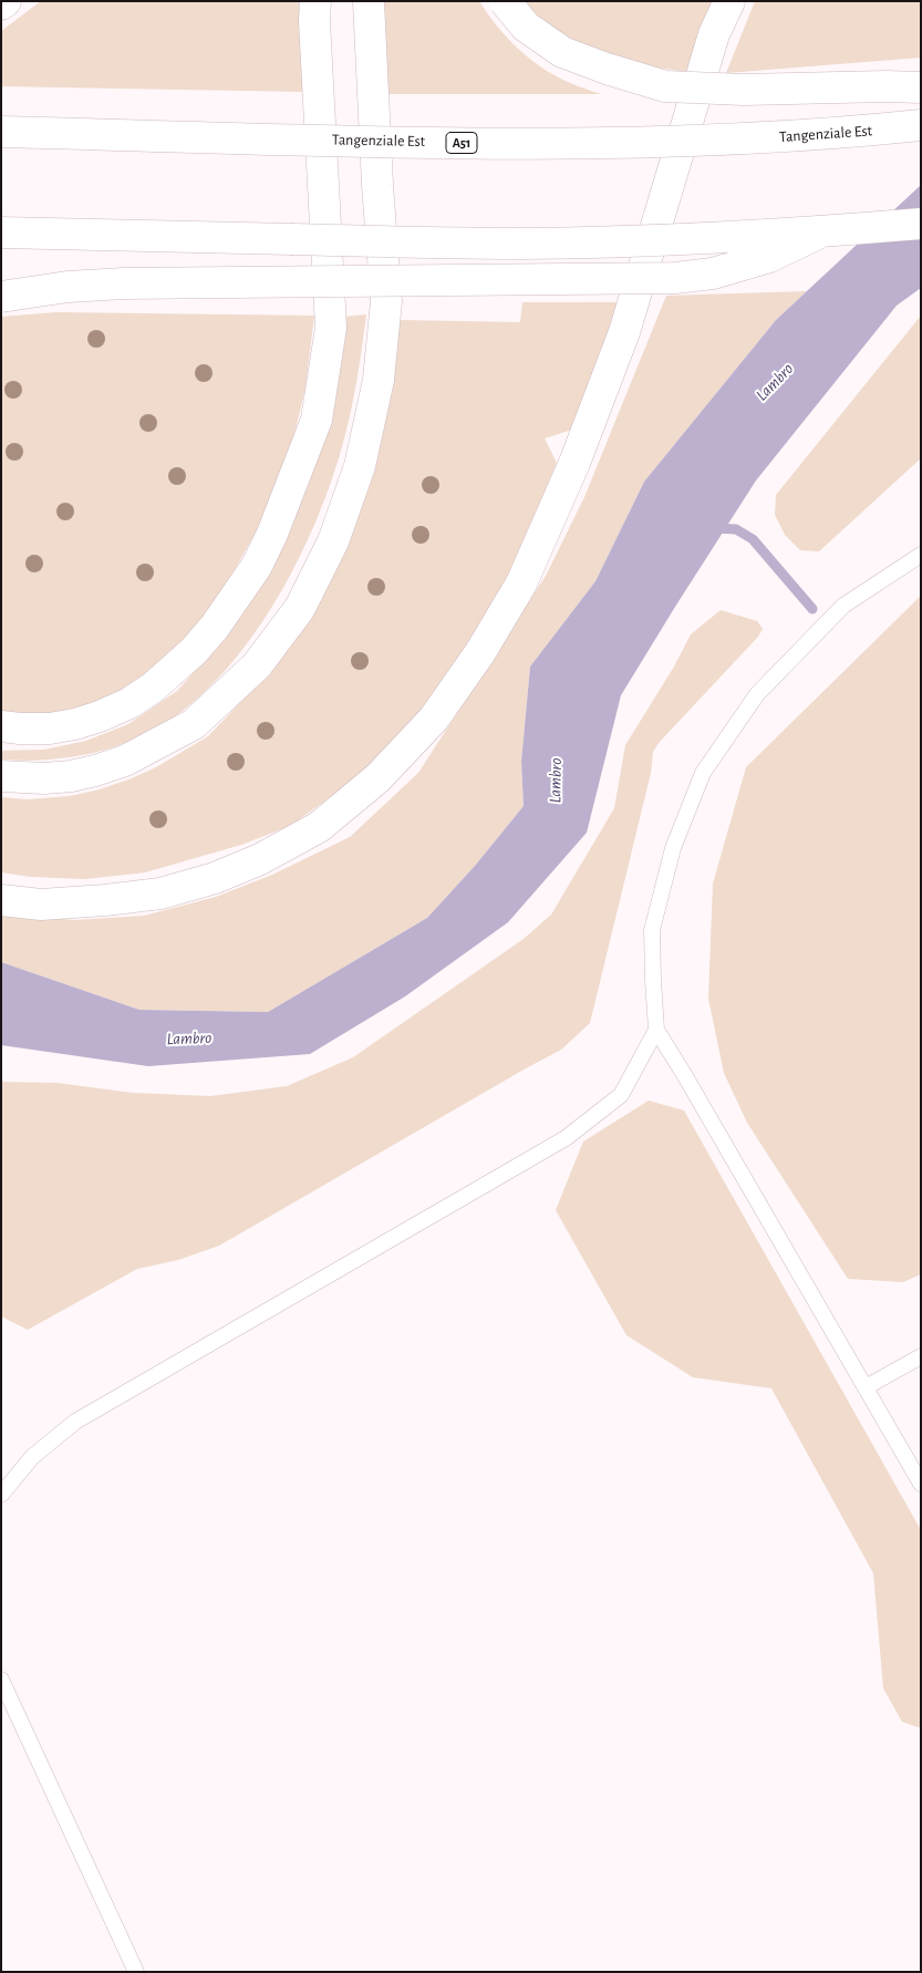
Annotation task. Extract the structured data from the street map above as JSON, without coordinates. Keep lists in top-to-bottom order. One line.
{"streets":{"main road":["Tangenziale Est","A51"]},"water":["Lambro"]}
